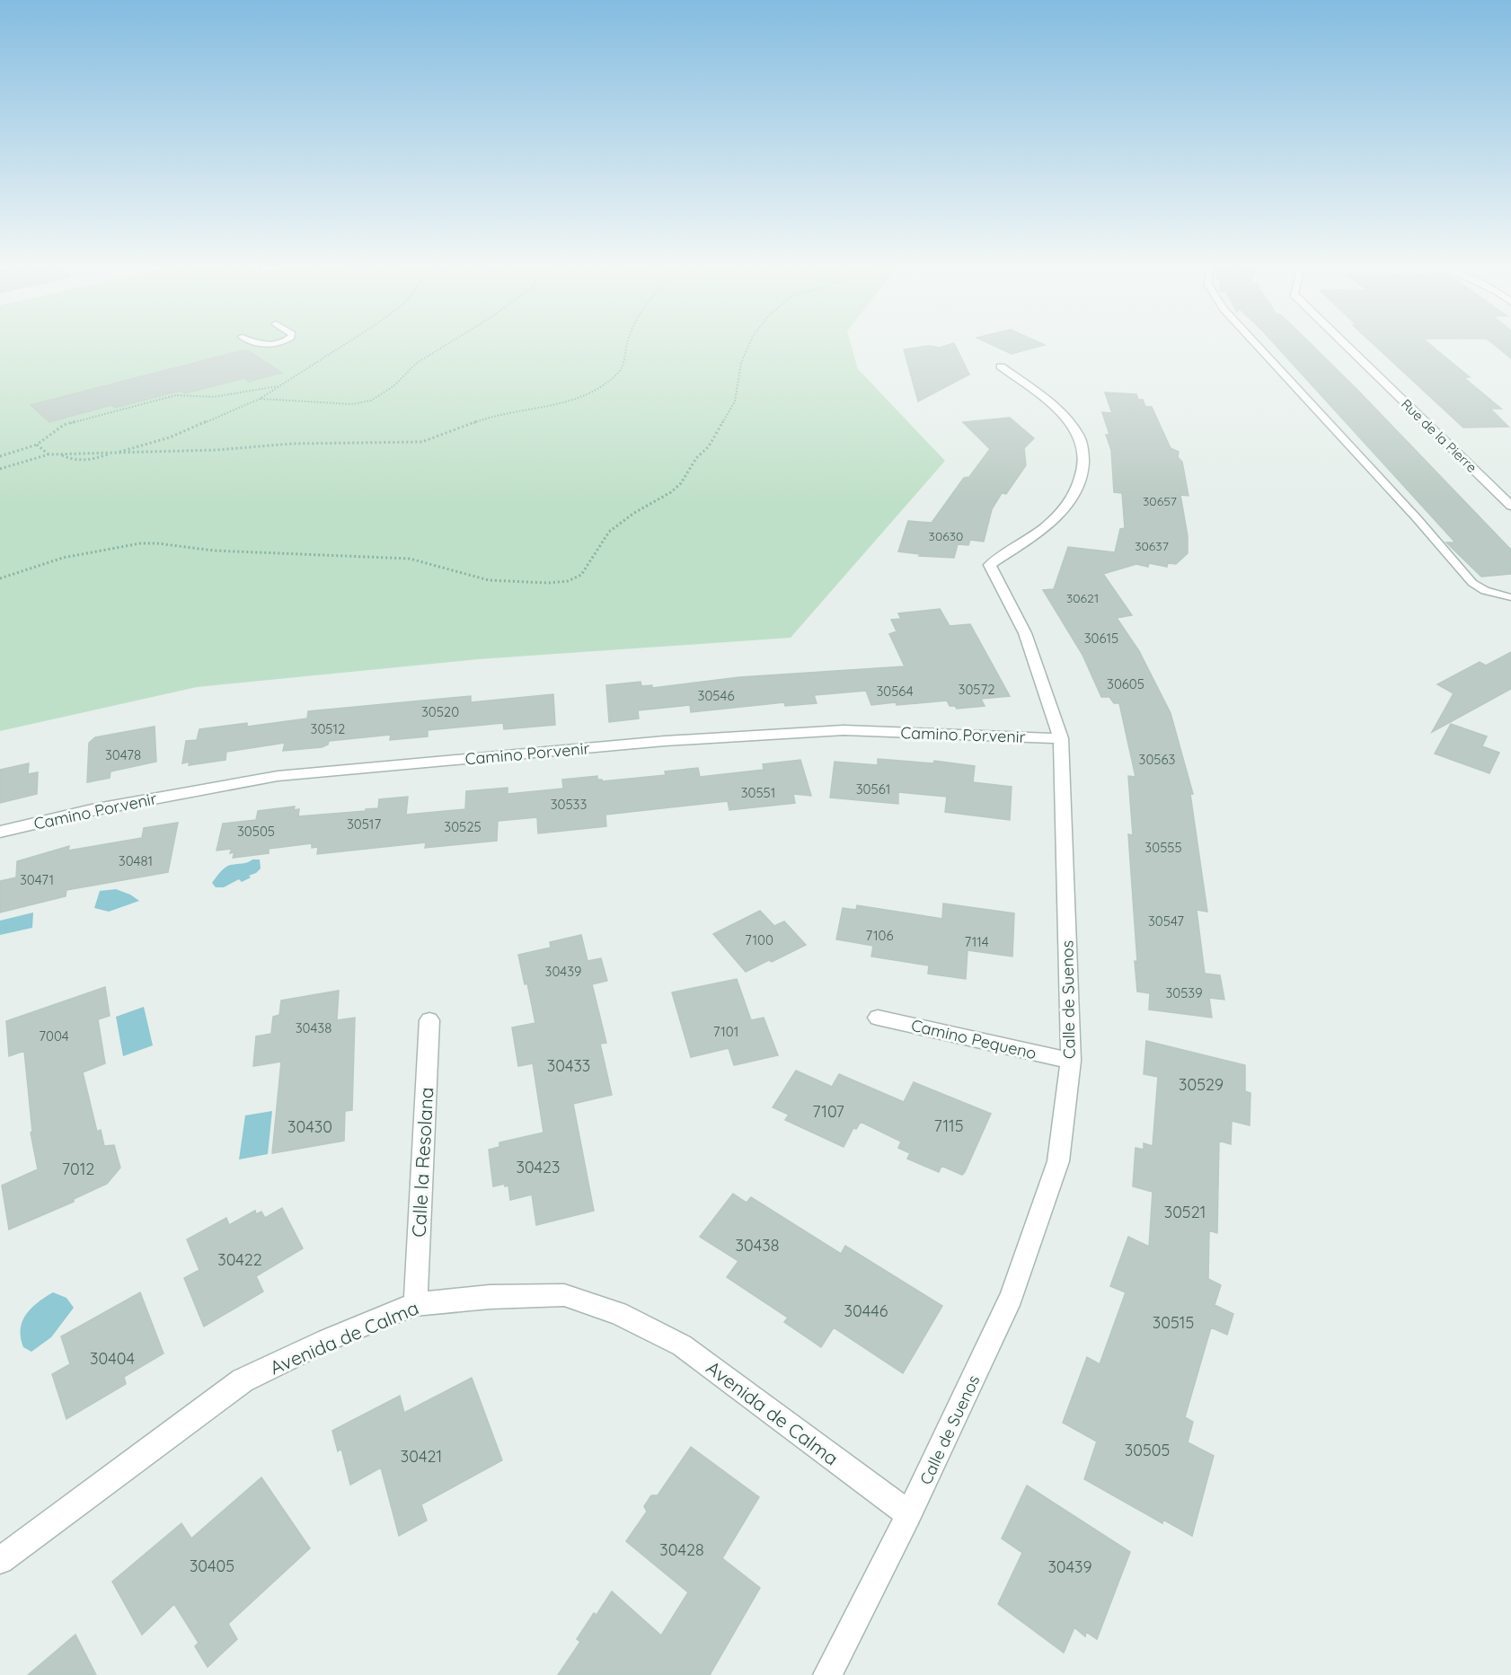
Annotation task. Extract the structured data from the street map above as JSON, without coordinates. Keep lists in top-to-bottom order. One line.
{"streets":{"street":["Rue de la Pierre","Camino Porvenir","Calle de Suenos","Camino Pequeno","Calle la Resolana","Avenida de Calma"]},"crossings":[["Camino Porvenir","Calle de Suenos"],["Calle de Suenos","Camino Pequeno"],["Calle de Suenos","Avenida de Calma"],["Calle la Resolana","Avenida de Calma"]],"house_numbers":["30657","30630","30637","30621","30615","30605","30572","30564","30546","30520","30512","30478","30563","30561","30551","30533","30517","30525","30505","30555","30481","30471","30547","7106","7100","7114","30439","30539","30438","7101","7004","30433","30529","7107","7115","30430","30423","7012","30521","30438","30422","30446","30515","30404","30505","30421","30428","30405","30439"]}
